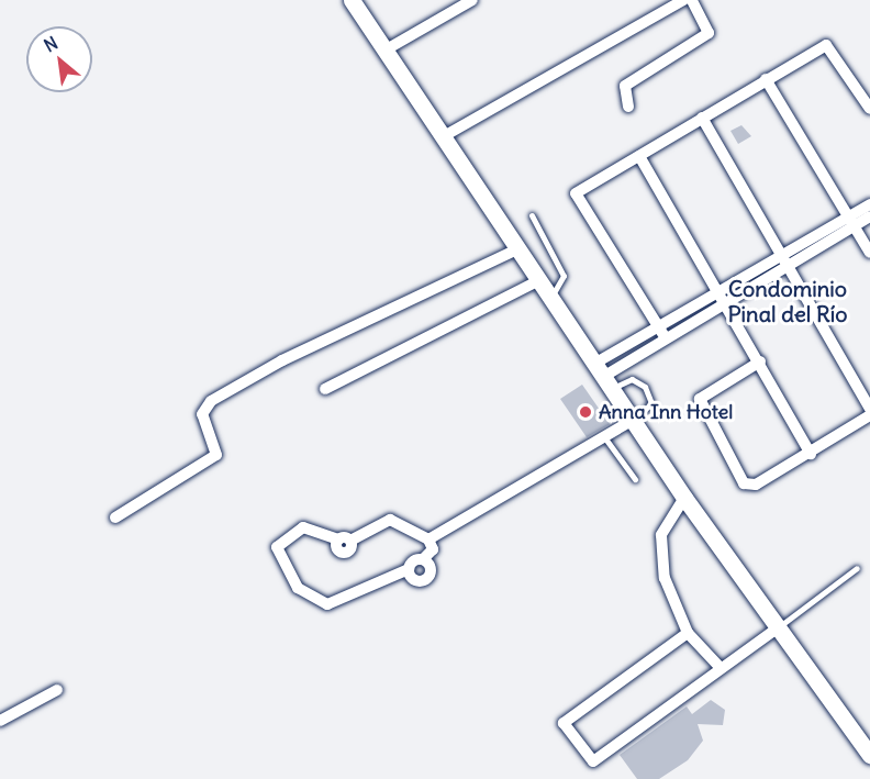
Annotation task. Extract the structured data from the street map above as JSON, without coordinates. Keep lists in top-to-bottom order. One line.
{"districts":["Condominio Pinal del Río"],"places":["Anna Inn Hotel"],"north":"top left"}
